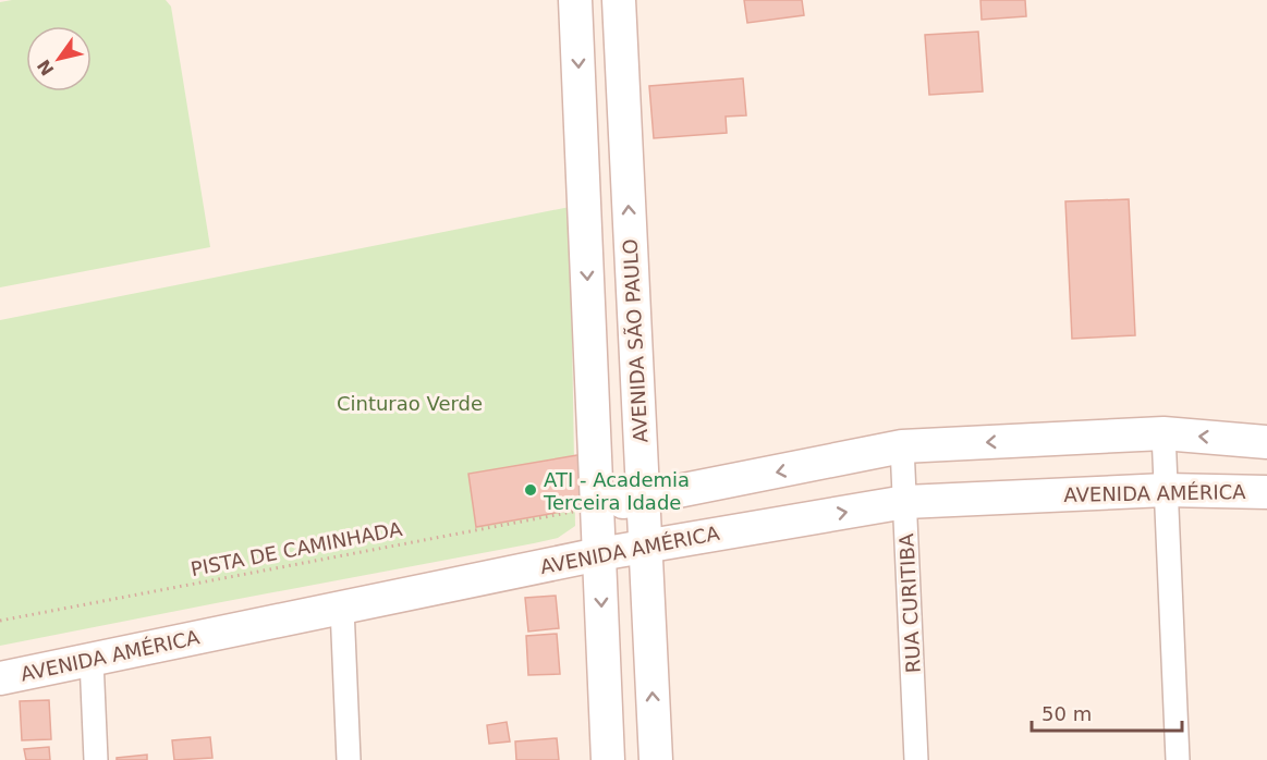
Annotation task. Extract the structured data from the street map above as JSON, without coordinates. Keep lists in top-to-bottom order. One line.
{"streets":{"main road":["AVENIDA SÃO PAULO","AVENIDA AMÉRICA"],"street":["RUA CURITIBA"],"path":["PISTA DE CAMINHADA"]},"crossings":[["AVENIDA SÃO PAULO","AVENIDA AMÉRICA"],["AVENIDA AMÉRICA","RUA CURITIBA"]],"parks":["Cinturao Verde"],"places":["ATI - Academia Terceira Idade"],"scale_bar":"50 m","north":"bottom left"}
